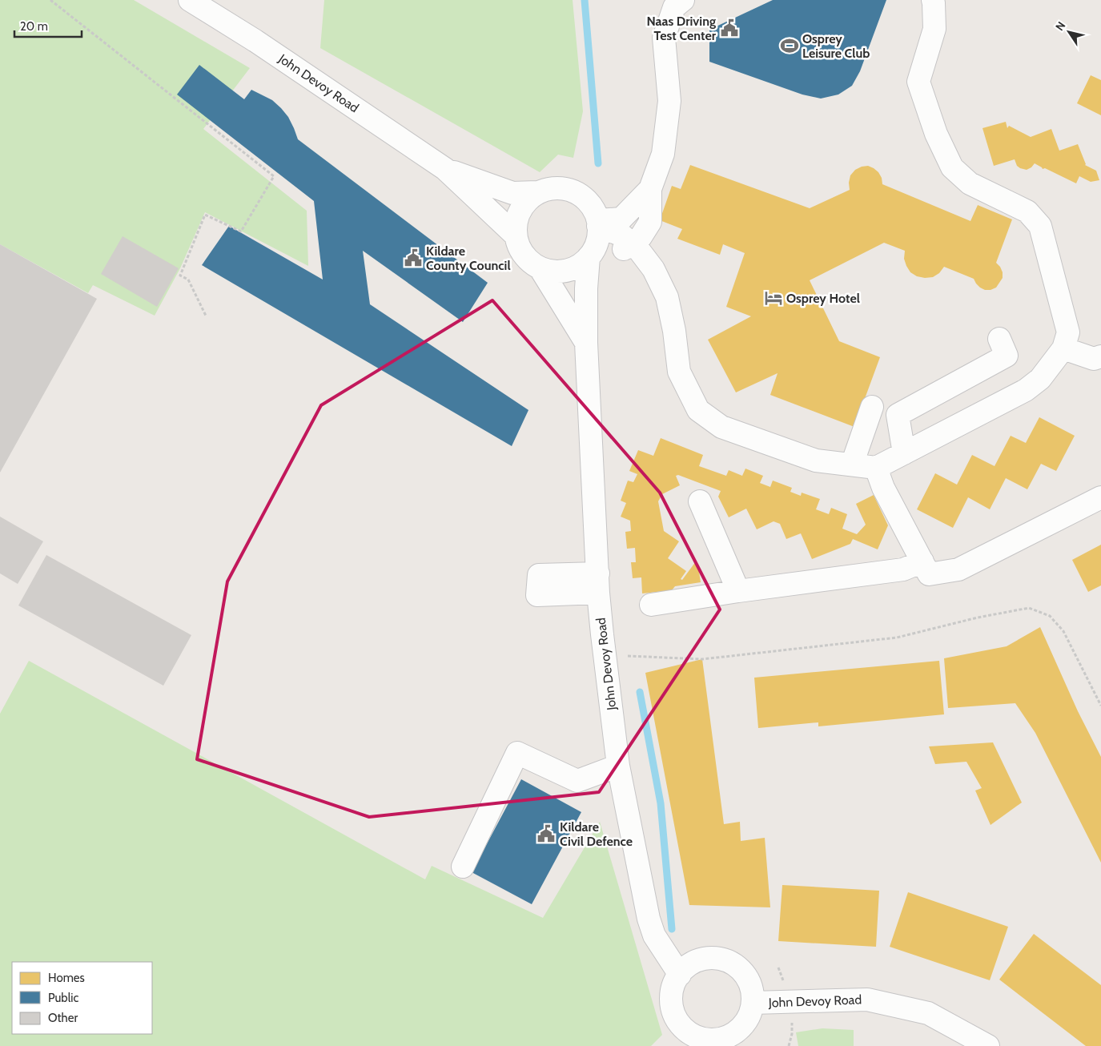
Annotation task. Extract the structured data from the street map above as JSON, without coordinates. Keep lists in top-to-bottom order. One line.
{"streets":{"street":["John Devoy Road"]},"places":{"public building":["Naas Driving Test Center","Kildare County Council","Kildare Civil Defence"],"sports":["Osprey Leisure Club"],"hotel":["Osprey Hotel"]},"legend":["Homes","Public","Other"],"scale_bar":"20 m","north":"top left"}
